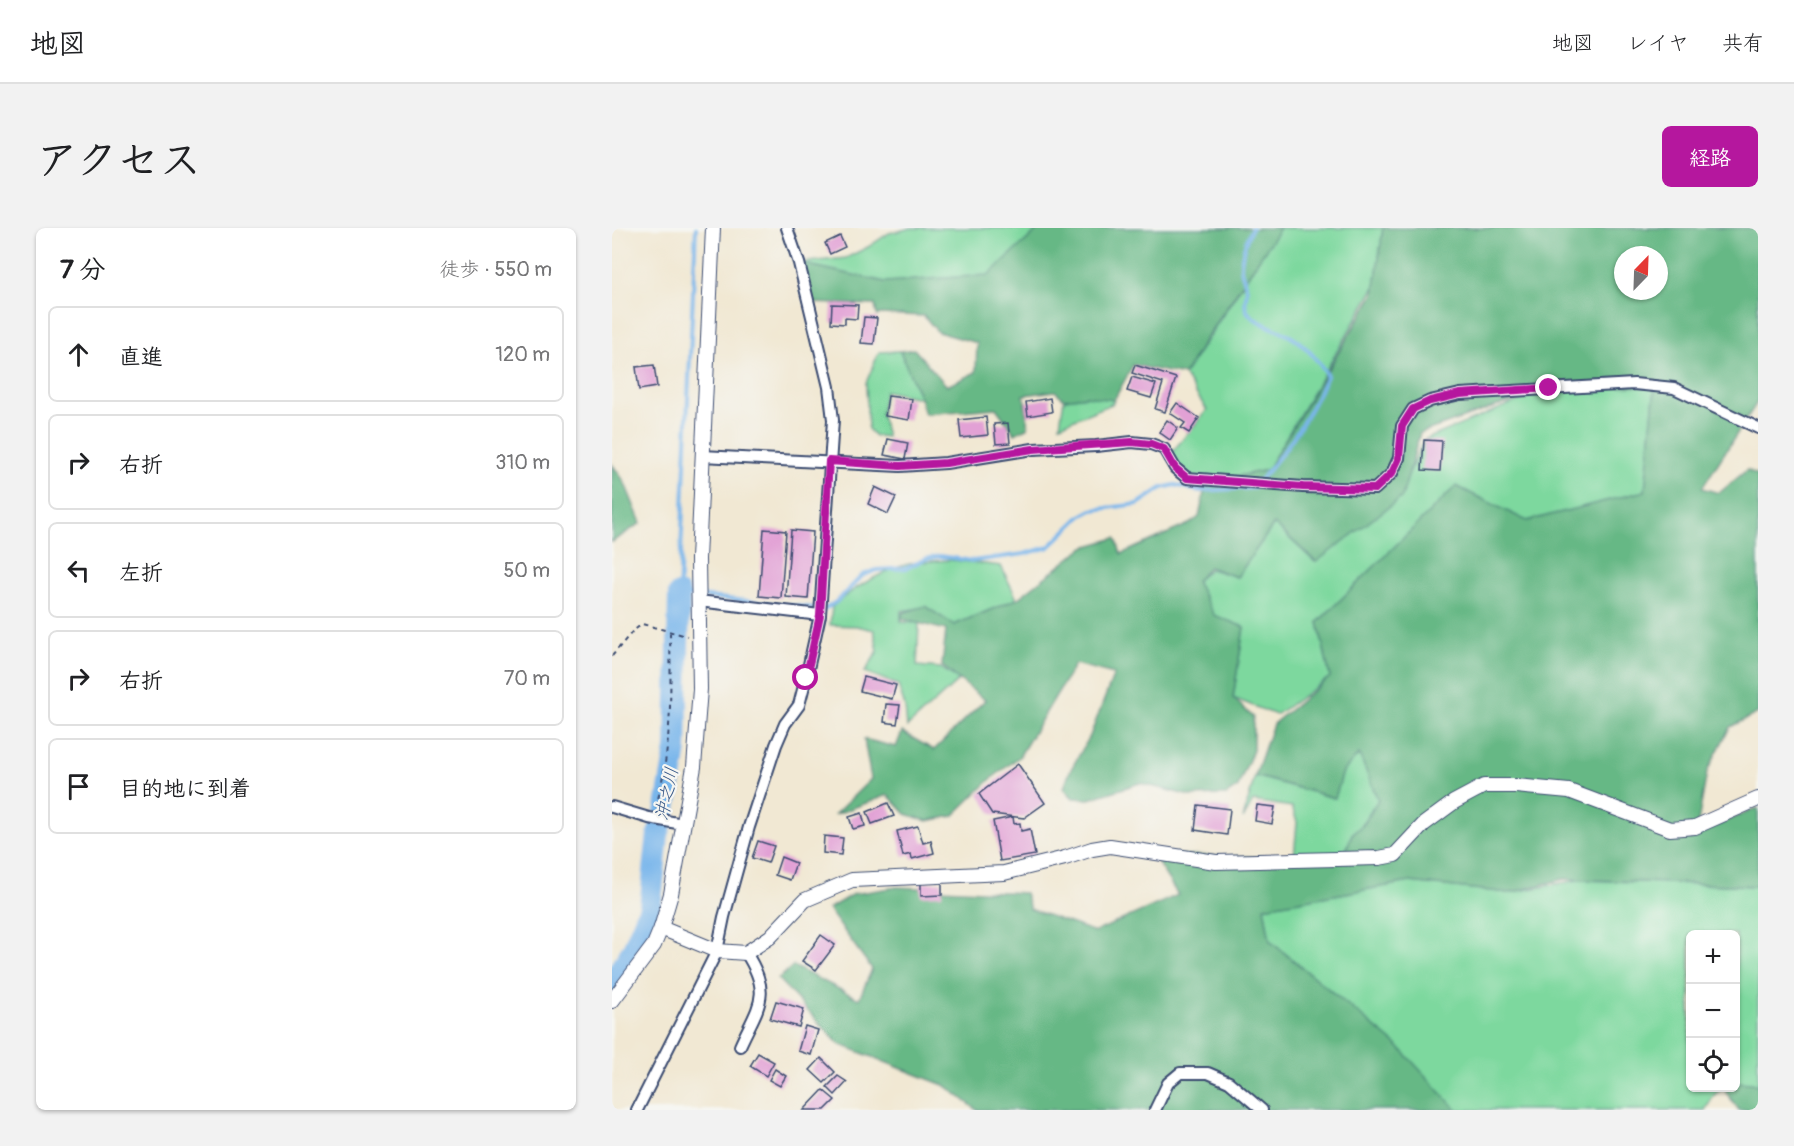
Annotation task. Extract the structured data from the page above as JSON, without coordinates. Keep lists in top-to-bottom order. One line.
{"water":["沖之川"],"north":"top right","page":{"header":"地図","nav":["地図","レイヤ","共有"],"title":"アクセス","buttons":"経路","heading":["7 分","徒歩 · 550 m"],"list":[["直進","120 m"],["右折","310 m"],["左折","50 m"],["右折","70 m"],"目的地に到着"],"map_buttons":["+","−"]}}
